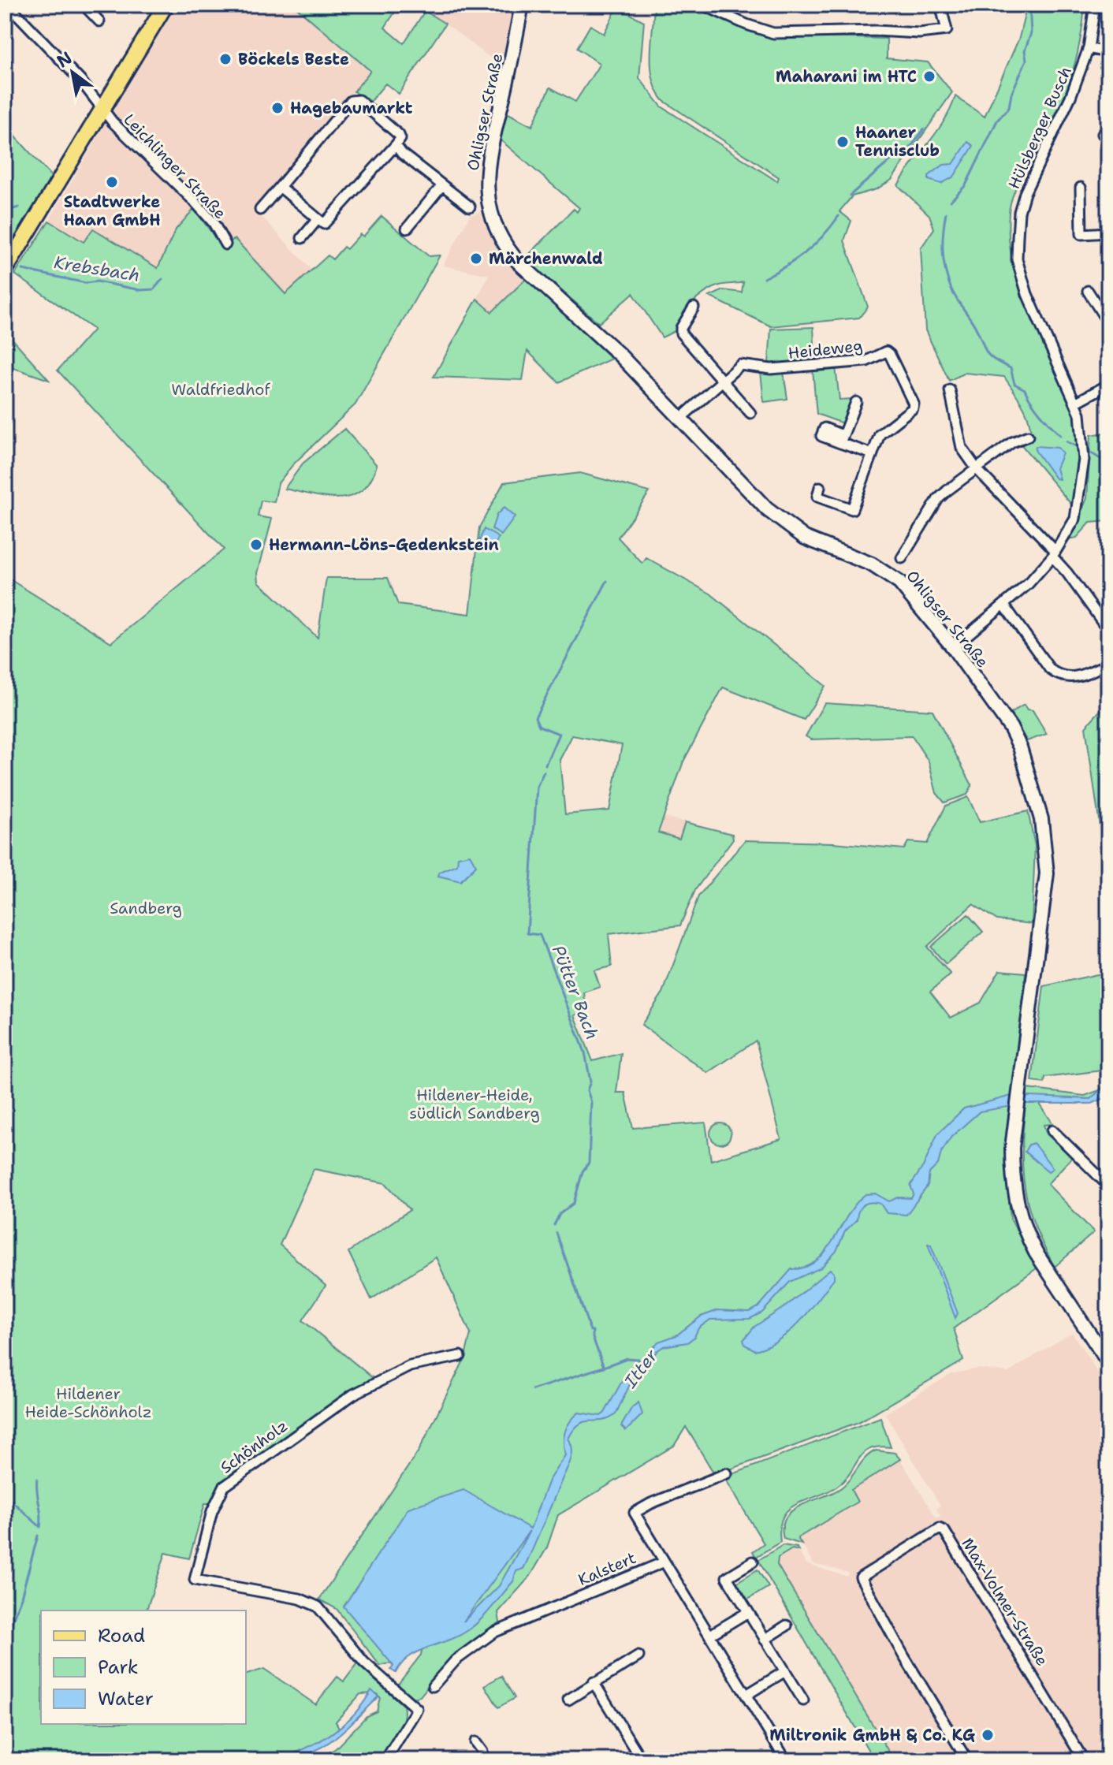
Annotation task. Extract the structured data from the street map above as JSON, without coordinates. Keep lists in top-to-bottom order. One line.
{"streets":{"main road":["Ohligser Straße"],"street":["Hülsberger Busch","Leichlinger Straße","Heideweg","Schönholz","Kalstert","Max-Volmer-Straße"]},"crossings":[["Ohligser Straße","Hülsberger Busch"],["Ohligser Straße","Heideweg"]],"water":["Krebsbach","Pütter Bach","Itter"],"parks":["Waldfriedhof","Sandberg","Hildener-Heide, südlich Sandberg","Hildener Heide-Schönholz"],"places":["Böckels Beste","Maharani im HTC","Hagebaumarkt","Haaner Tennisclub","Stadtwerke Haan GmbH","Märchenwald","Hermann-Löns-Gedenkstein","Miltronik GmbH & Co. KG"],"legend":["Road","Park","Water"],"north":"top left"}
